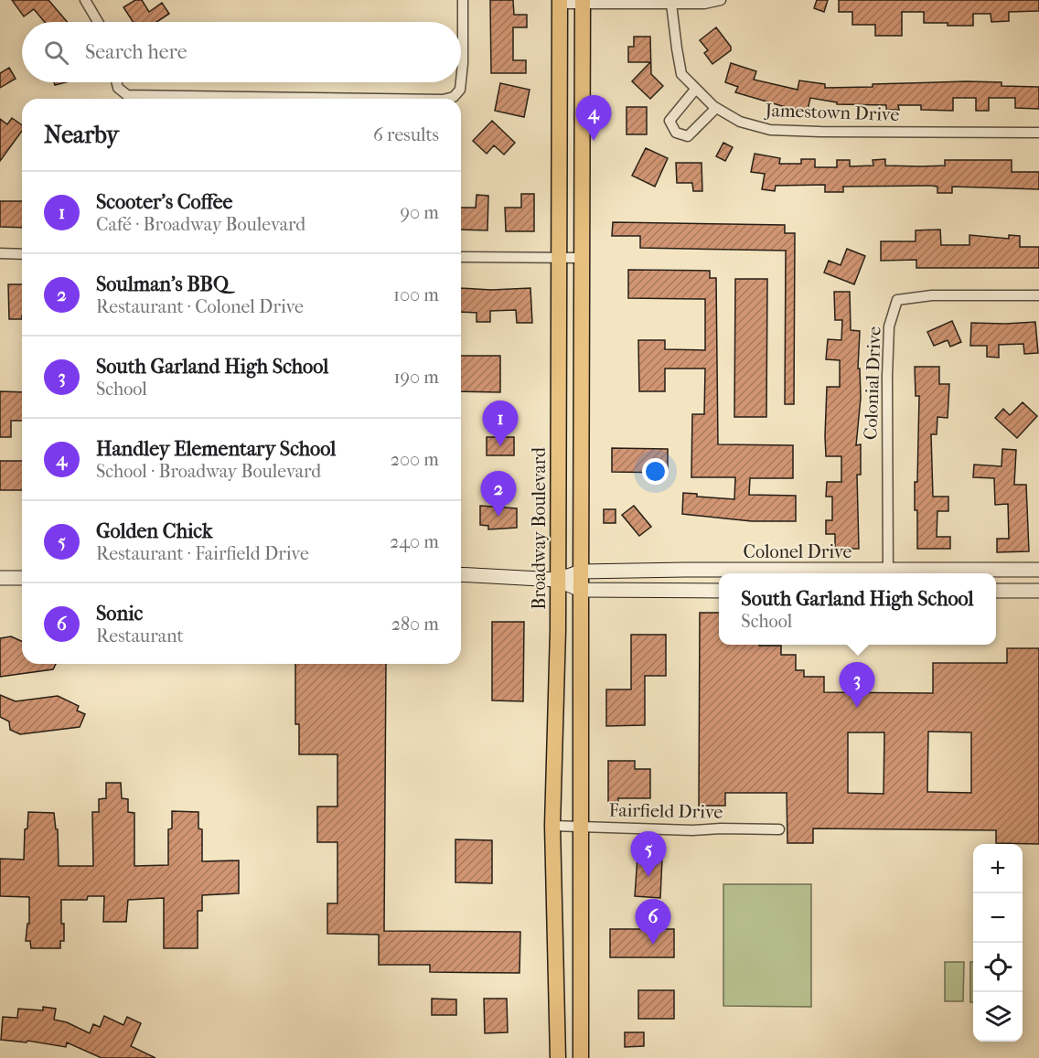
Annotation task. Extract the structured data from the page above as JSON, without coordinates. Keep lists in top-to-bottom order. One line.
{"streets":{"main road":["Broadway Boulevard"],"street":["Jamestown Drive","Colonial Drive","Colonel Drive","Fairfield Drive"]},"crossings":[["Broadway Boulevard","Colonel Drive"],["Broadway Boulevard","Fairfield Drive"]],"page":{"search":"Search here","pins":["4","1","2","3","5","6"],"heading":["Nearby","6 results"],"list":[{"mark":"1","name":"Scooter's Coffee","note":"Café · Broadway Boulevard","value":"90 m"},{"mark":"2","name":"Soulman's BBQ","note":"Restaurant · Colonel Drive","value":"100 m"},{"mark":"3","name":"South Garland High School","note":"School","value":"190 m"},{"mark":"4","name":"Handley Elementary School","note":"School · Broadway Boulevard","value":"200 m"},{"mark":"5","name":"Golden Chick","note":"Restaurant · Fairfield Drive","value":"240 m"},{"mark":"6","name":"Sonic","note":"Restaurant","value":"280 m"}],"popup":["South Garland High School","School"],"map_buttons":["+","−"]}}
